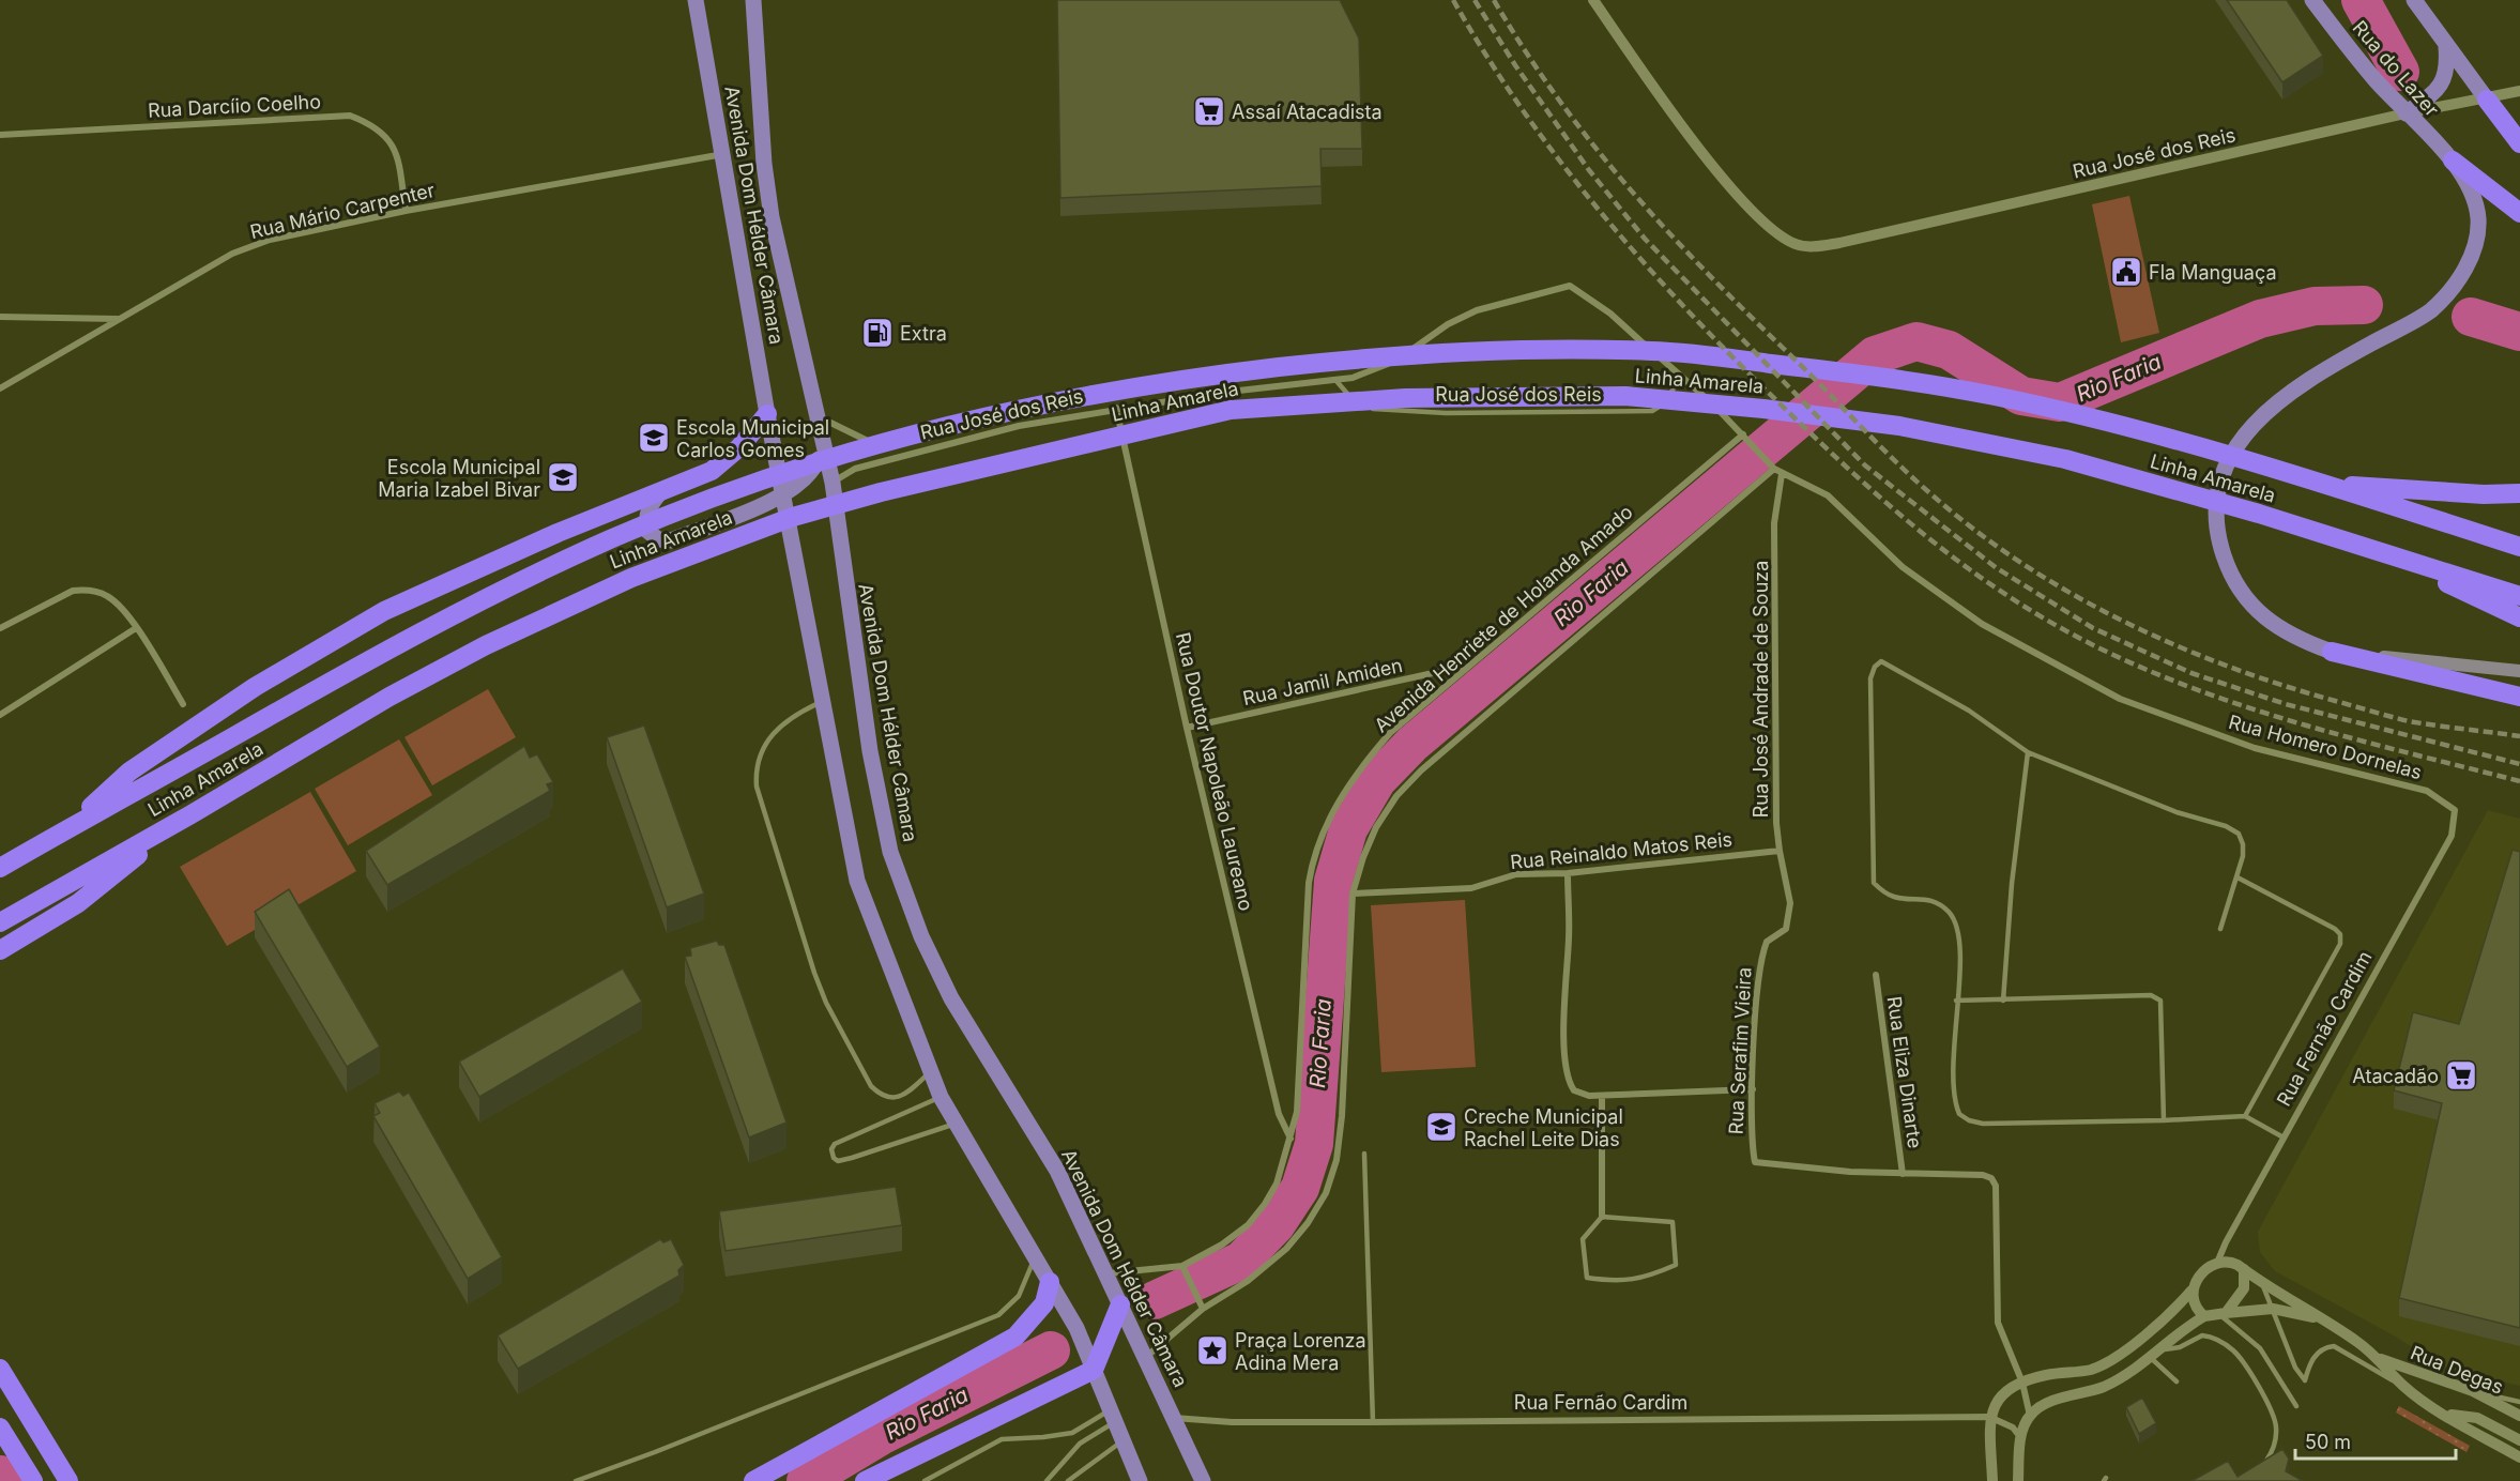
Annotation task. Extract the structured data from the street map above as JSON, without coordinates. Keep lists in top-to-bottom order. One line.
{"streets":{"highway":["Linha Amarela"],"main road":["Rua do Lazer","Avenida Dom Hélder Câmara"],"street":["Rua Darcíio Coelho","Rua José dos Reis","Rua Mário Carpenter","Avenida Henriete de Holanda Amado","Rua Jamil Amiden","Rua José Andrade de Souza","Rua Homero Dornelas","Rua Doutor Napoleão Laureano","Rua Reinaldo Matos Reis","Rua Fernão Cardim","Rua Serafim Vieira","Rua Eliza Dinarte","Rua Degas"]},"crossings":[["Rua do Lazer","Rua José dos Reis"],["Rua Darcíio Coelho","Rua Mário Carpenter"],["Rua José dos Reis","Avenida Dom Hélder Câmara"],["Rua José dos Reis","Rua Homero Dornelas"],["Rua José dos Reis","Rua Doutor Napoleão Laureano"],["Rua Mário Carpenter","Avenida Dom Hélder Câmara"],["Avenida Dom Hélder Câmara","Avenida Henriete de Holanda Amado"],["Avenida Dom Hélder Câmara","Rua Fernão Cardim"],["Avenida Henriete de Holanda Amado","Rua Jamil Amiden"],["Avenida Henriete de Holanda Amado","Rua Homero Dornelas"],["Avenida Henriete de Holanda Amado","Rua Doutor Napoleão Laureano"],["Rua Jamil Amiden","Rua Doutor Napoleão Laureano"],["Rua José Andrade de Souza","Rua Homero Dornelas"],["Rua José Andrade de Souza","Rua Reinaldo Matos Reis"],["Rua José Andrade de Souza","Rua Serafim Vieira"],["Rua Homero Dornelas","Rua Fernão Cardim"],["Rua Fernão Cardim","Rua Degas"],["Rua Serafim Vieira","Rua Eliza Dinarte"]],"water":["Rio Faria"],"places":{"supermarket":["Assaí Atacadista","Atacadão"],"public building":["Fla Manguaça"],"fuel station":["Extra"],"school or university":["Escola Municipal Carlos Gomes","Escola Municipal Maria Izabel Bivar","Creche Municipal Rachel Leite Dias"],"place":["Praça Lorenza Adina Mera"]},"scale_bar":"50 m"}
